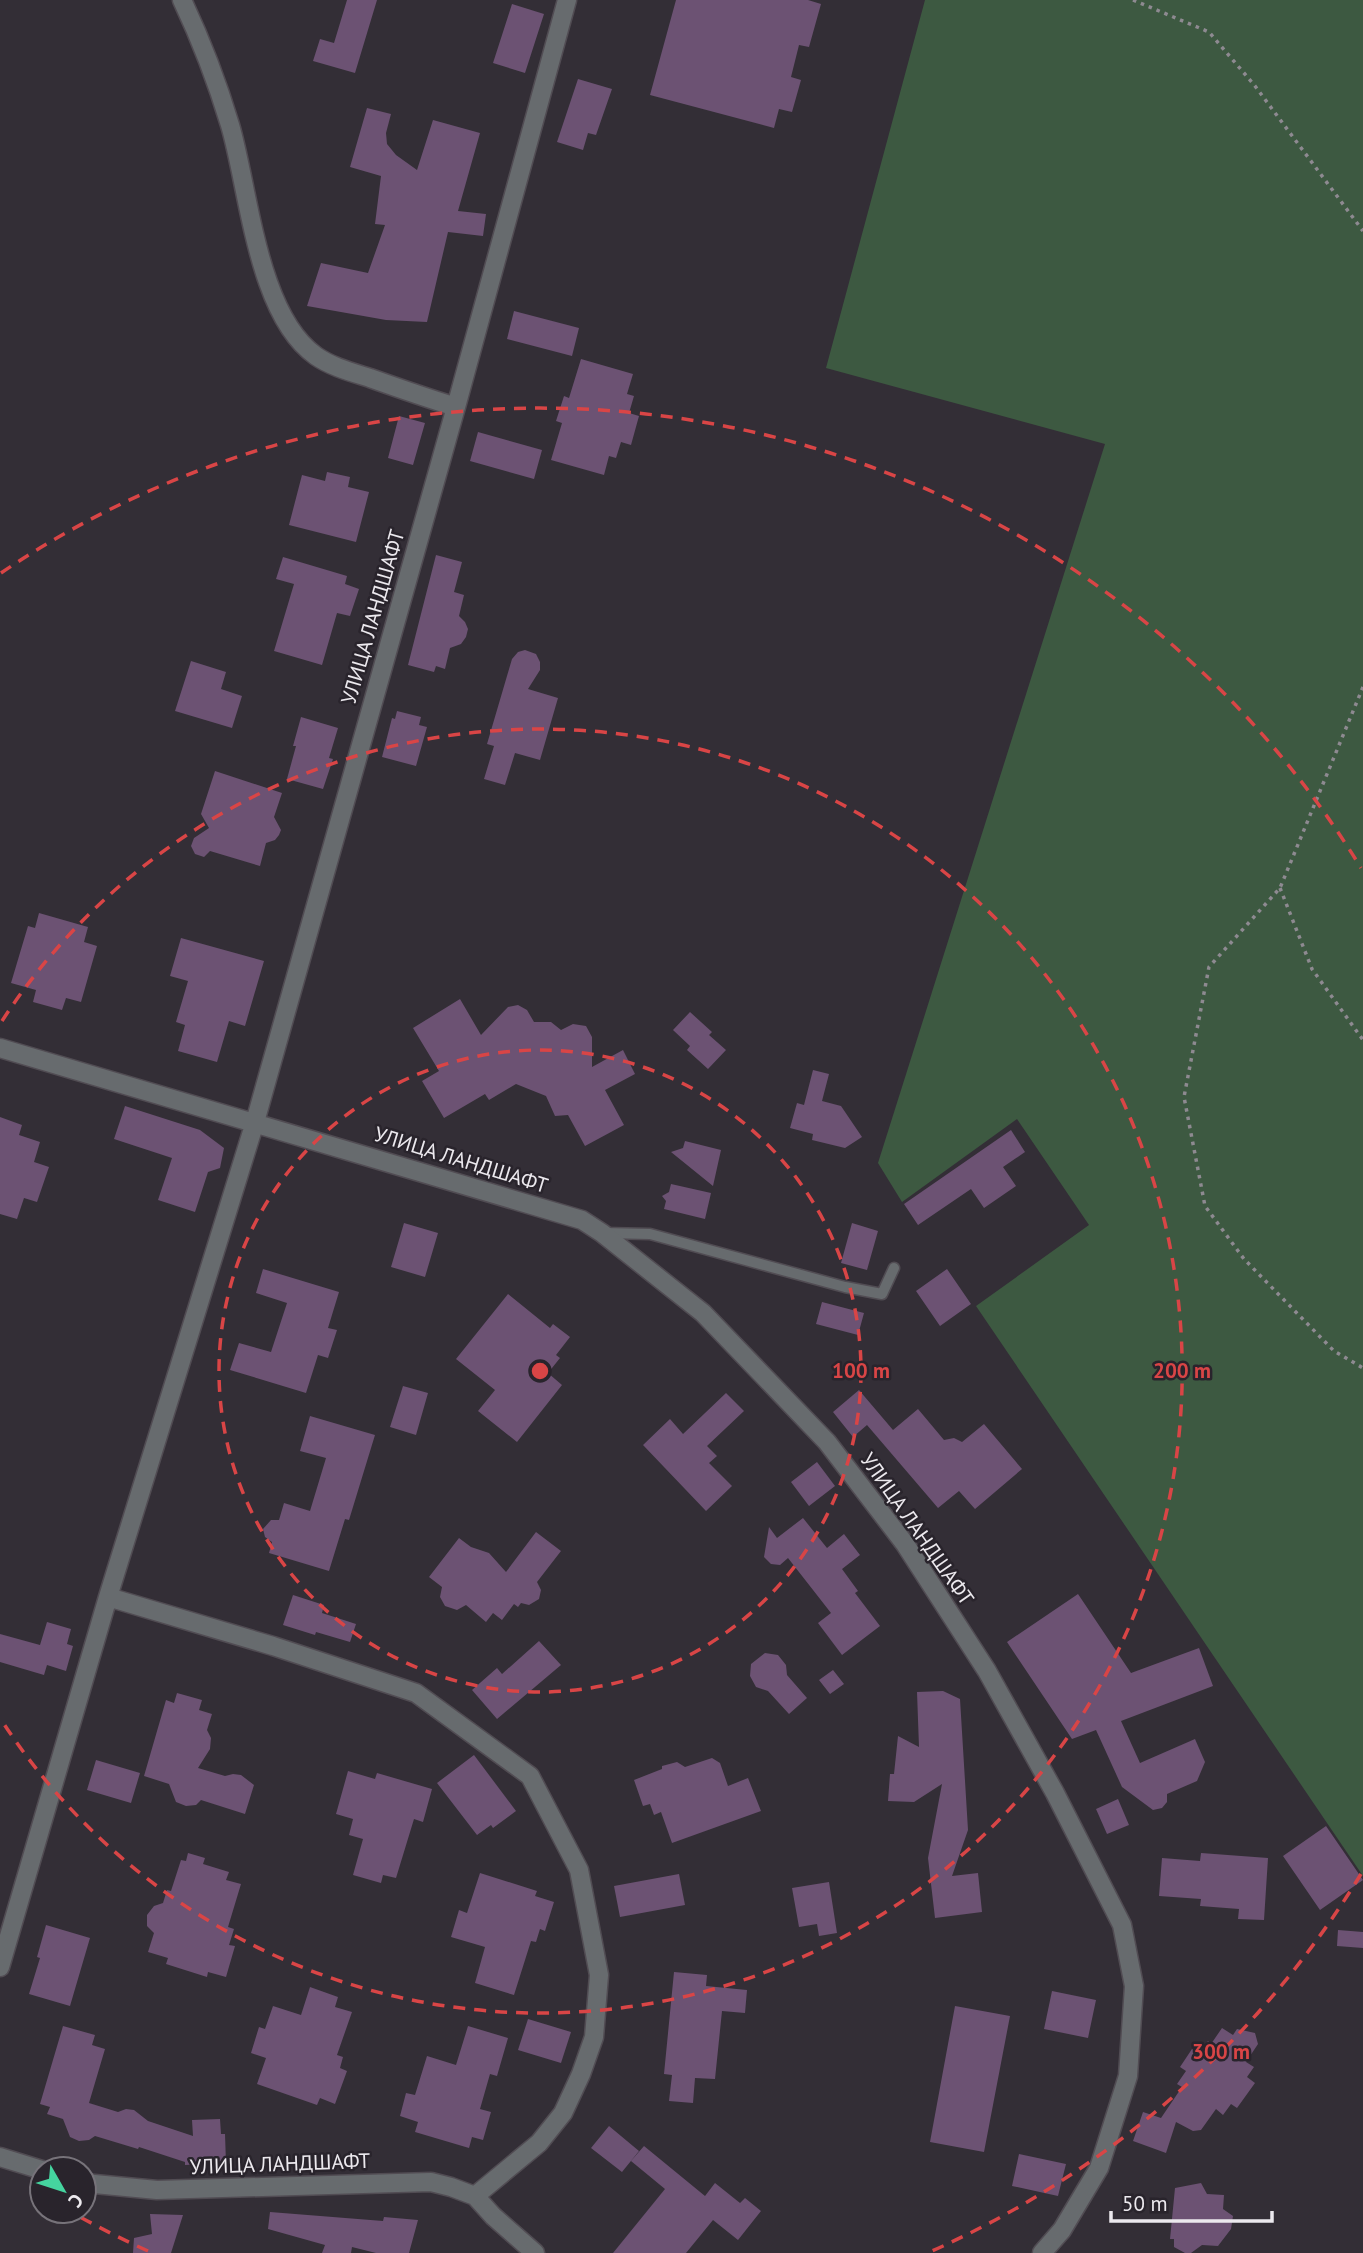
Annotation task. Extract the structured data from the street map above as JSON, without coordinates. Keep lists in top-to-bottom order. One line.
{"streets":{"street":["УЛИЦА ЛАНДШАФТ"]},"scale_bar":"50 m","north":"bottom right","rings":["100 m","200 m","300 m"]}
